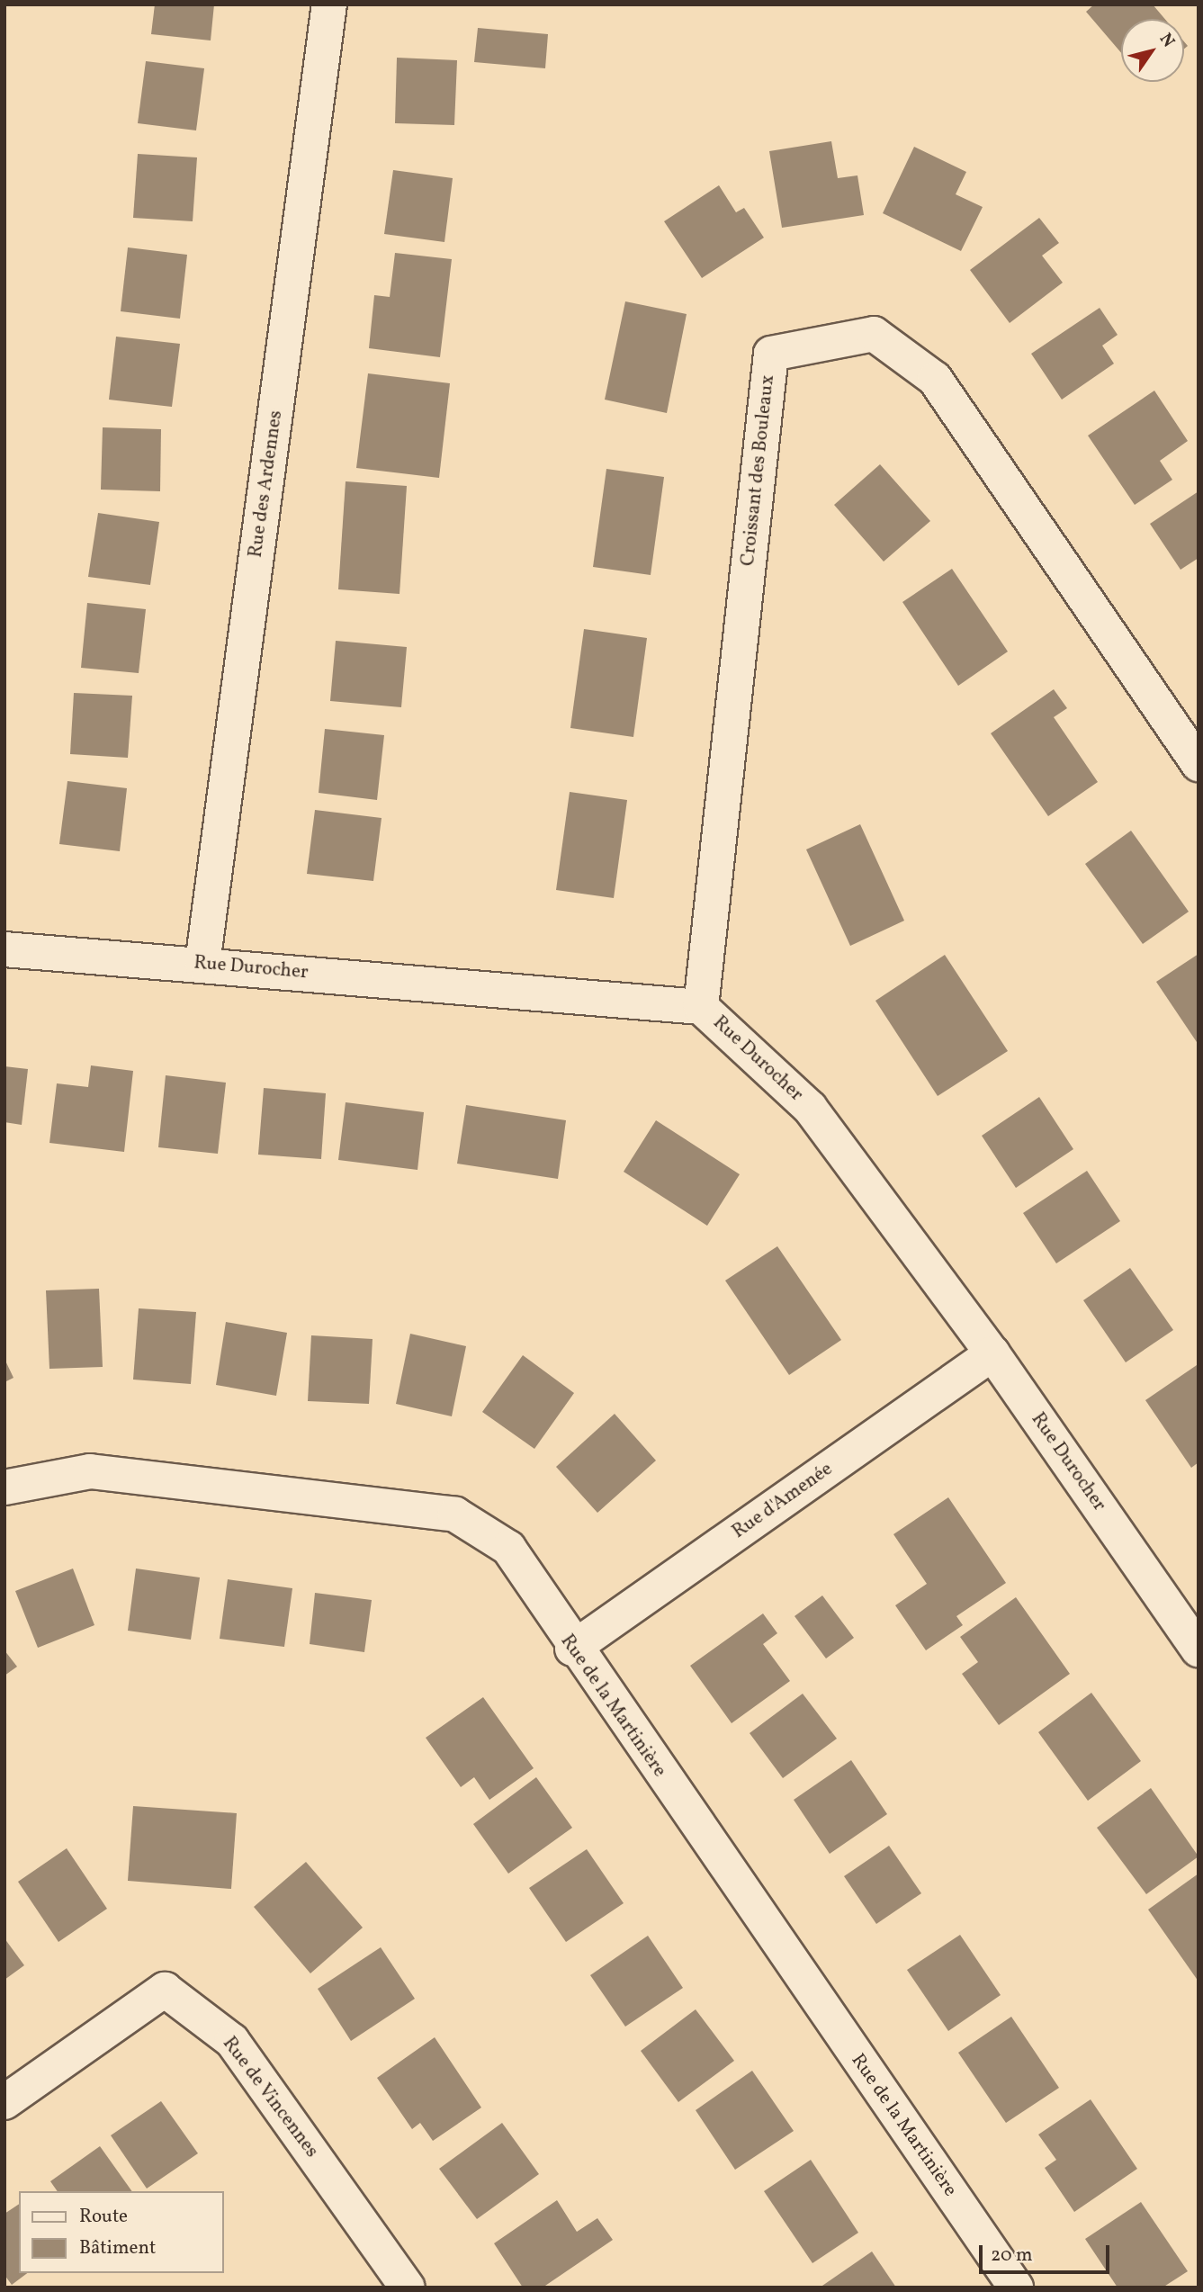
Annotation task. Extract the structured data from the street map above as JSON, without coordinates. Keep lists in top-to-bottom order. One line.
{"streets":{"street":["Croissant des Bouleaux","Rue des Ardennes","Rue Durocher","Rue d'Amenée","Rue de la Martinière","Rue de Vincennes"]},"crossings":[["Croissant des Bouleaux","Rue Durocher"],["Rue des Ardennes","Rue Durocher"],["Rue Durocher","Rue d'Amenée"],["Rue d'Amenée","Rue de la Martinière"]],"legend":["Route","Bâtiment"],"scale_bar":"20 m","north":"top right"}
